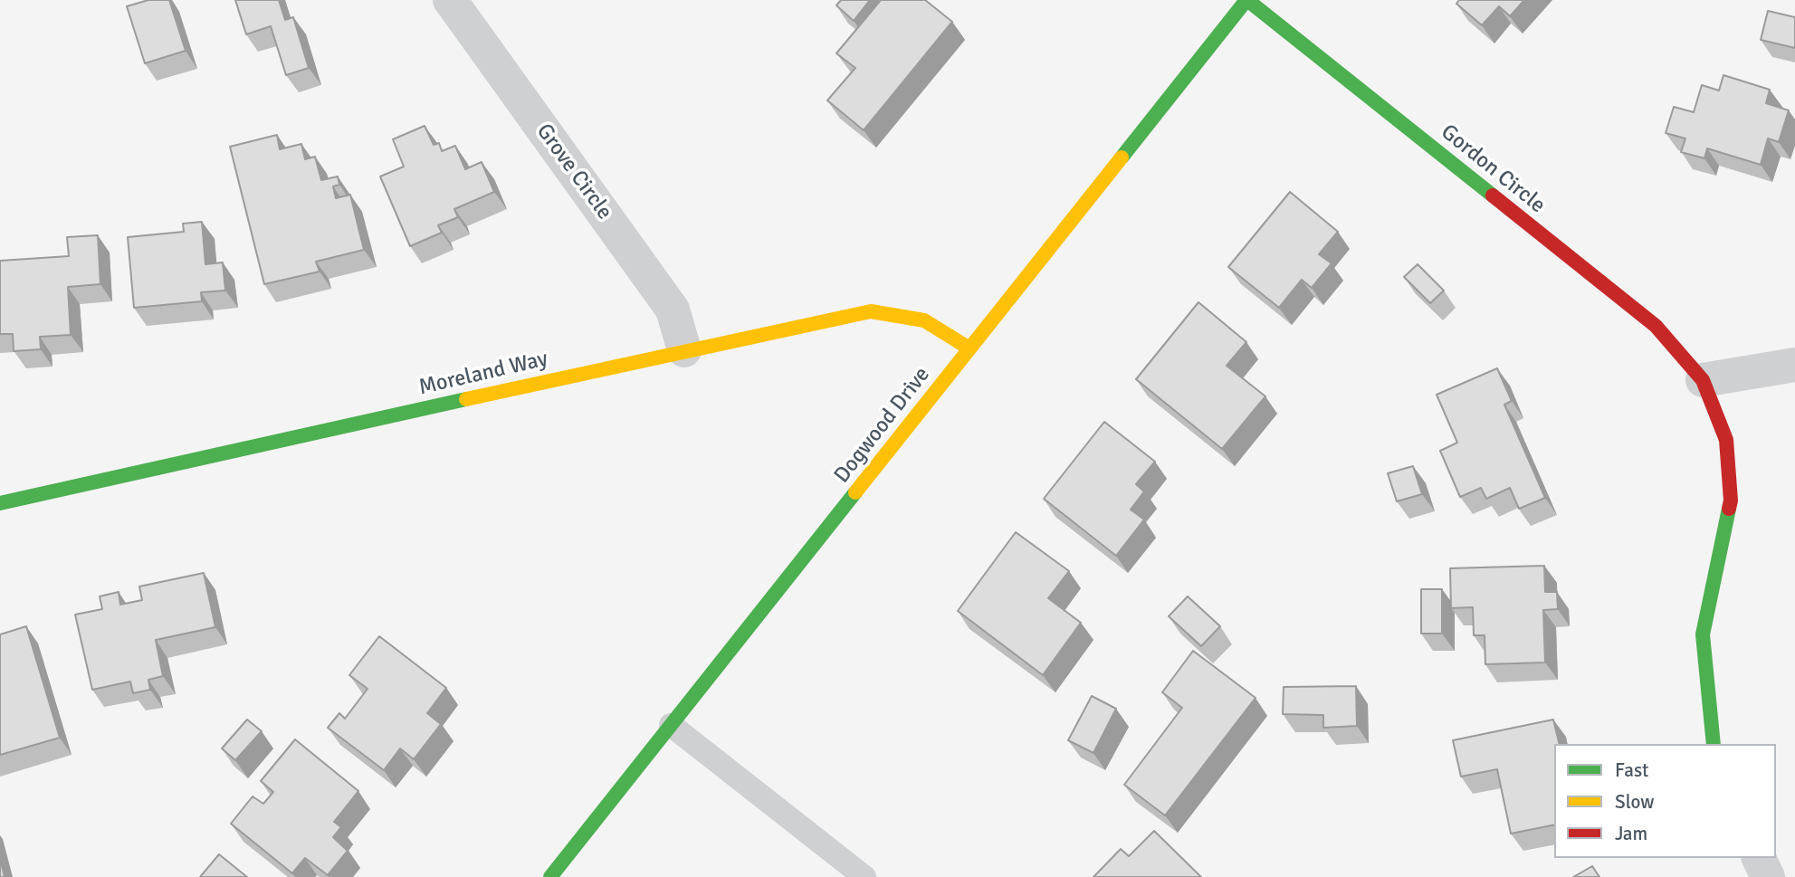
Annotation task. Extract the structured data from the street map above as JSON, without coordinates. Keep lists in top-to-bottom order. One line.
{"streets":{"street":["Gordon Circle","Grove Circle","Moreland Way","Dogwood Drive"]},"crossings":[["Gordon Circle","Dogwood Drive"],["Grove Circle","Moreland Way"],["Moreland Way","Dogwood Drive"]],"legend":["Fast","Slow","Jam"]}
